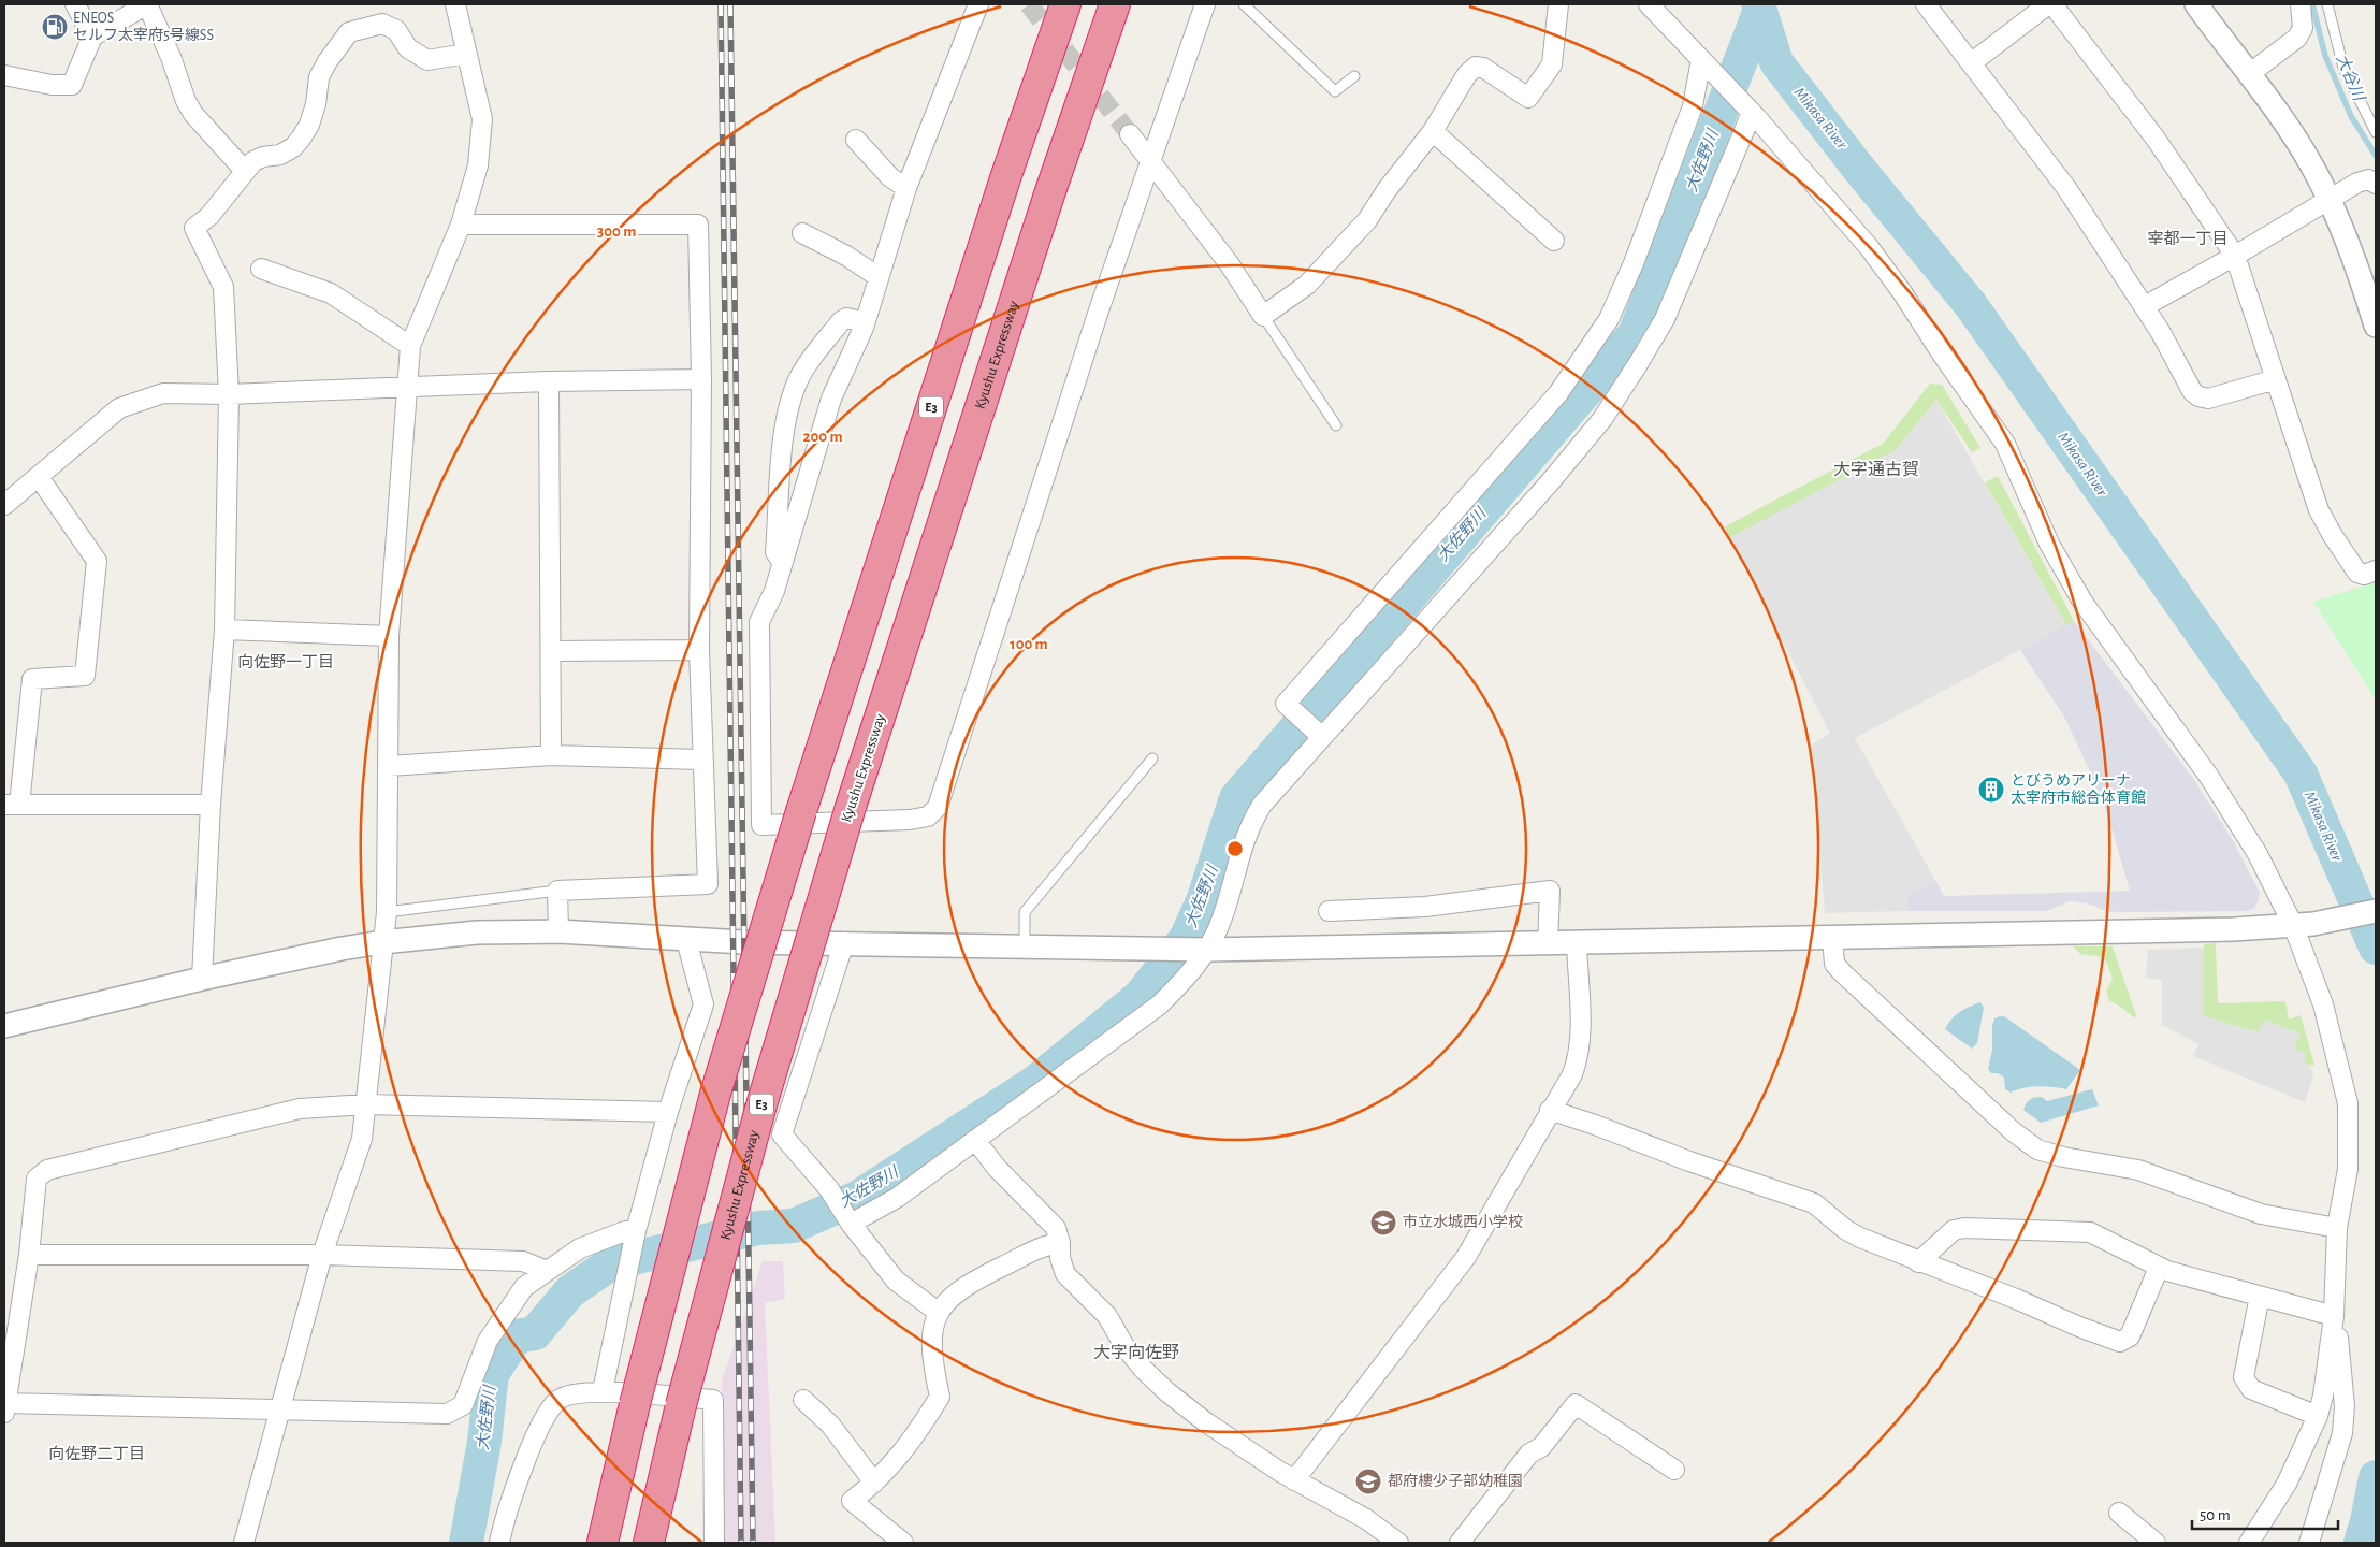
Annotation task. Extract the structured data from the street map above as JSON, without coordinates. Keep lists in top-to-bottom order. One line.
{"streets":{"highway":["Kyushu Expressway","E3"]},"districts":["宰都一丁目","大字通古賀","向佐野一丁目","大字向佐野","向佐野二丁目"],"water":["大谷川","Mikasa River","大佐野川"],"places":{"fuel station":["ENEOS セルフ太宰府5号線SS"],"building":["とびうめアリーナ 太宰府市総合体育館"],"school or university":["市立水城西小学校","都府樓少子部幼稚園"]},"scale_bar":"50 m","rings":["300 m","200 m","100 m"]}
